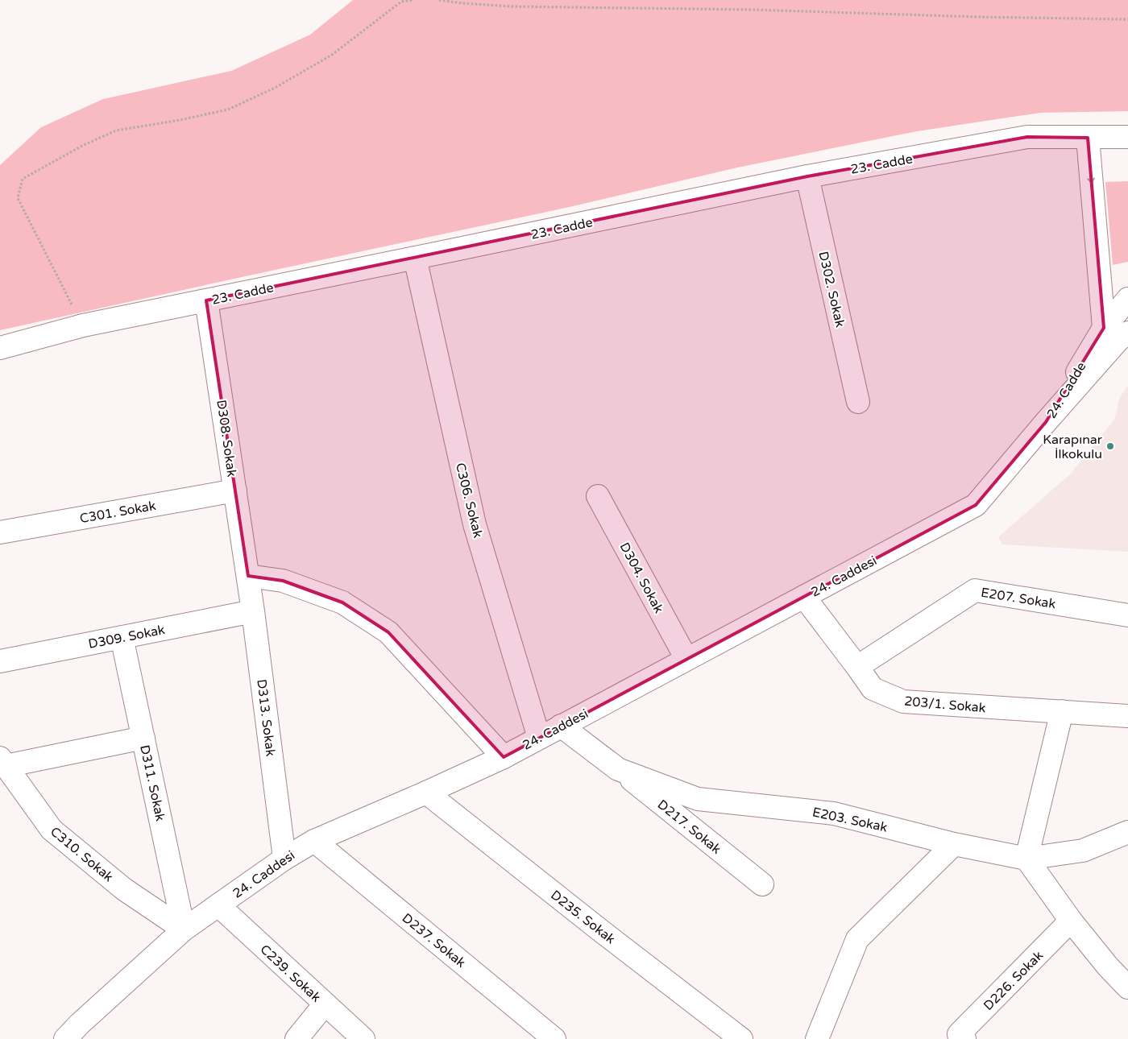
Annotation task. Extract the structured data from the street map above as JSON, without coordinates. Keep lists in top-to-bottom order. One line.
{"streets":{"street":["23. Cadde","D302. Sokak","24. Cadde","D308. Sokak","C306. Sokak","C301. Sokak","24. Caddesi","D304. Sokak","E207. Sokak","D309. Sokak","203/1. Sokak","D313. Sokak","D311. Sokak","E203. Sokak","D217. Sokak","C310. Sokak","D235. Sokak","D237. Sokak","C239. Sokak","D226. Sokak"]},"crossings":[["23. Cadde","D302. Sokak"],["23. Cadde","D308. Sokak"],["23. Cadde","C306. Sokak"],["24. Cadde","24. Caddesi"],["D308. Sokak","C301. Sokak"],["D308. Sokak","D313. Sokak"],["C306. Sokak","24. Caddesi"],["24. Caddesi","D304. Sokak"],["24. Caddesi","203/1. Sokak"],["24. Caddesi","D313. Sokak"],["24. Caddesi","D311. Sokak"],["24. Caddesi","E203. Sokak"],["24. Caddesi","C310. Sokak"],["24. Caddesi","D235. Sokak"],["24. Caddesi","D237. Sokak"],["24. Caddesi","C239. Sokak"],["E207. Sokak","203/1. Sokak"],["D309. Sokak","D313. Sokak"],["D309. Sokak","D311. Sokak"],["D311. Sokak","C310. Sokak"],["E203. Sokak","D217. Sokak"]],"places":["Karapınar İlkokulu"]}
